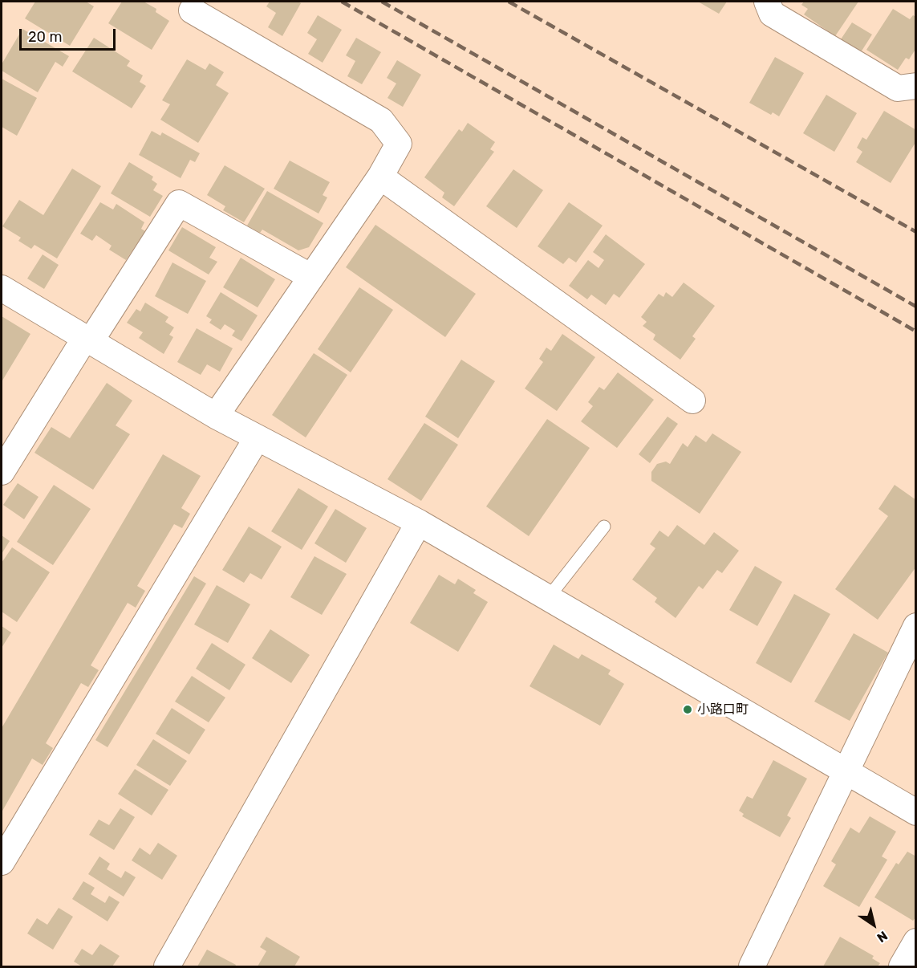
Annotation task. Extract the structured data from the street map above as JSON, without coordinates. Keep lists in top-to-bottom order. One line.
{"places":["小路口町"],"scale_bar":"20 m","north":"bottom right"}
